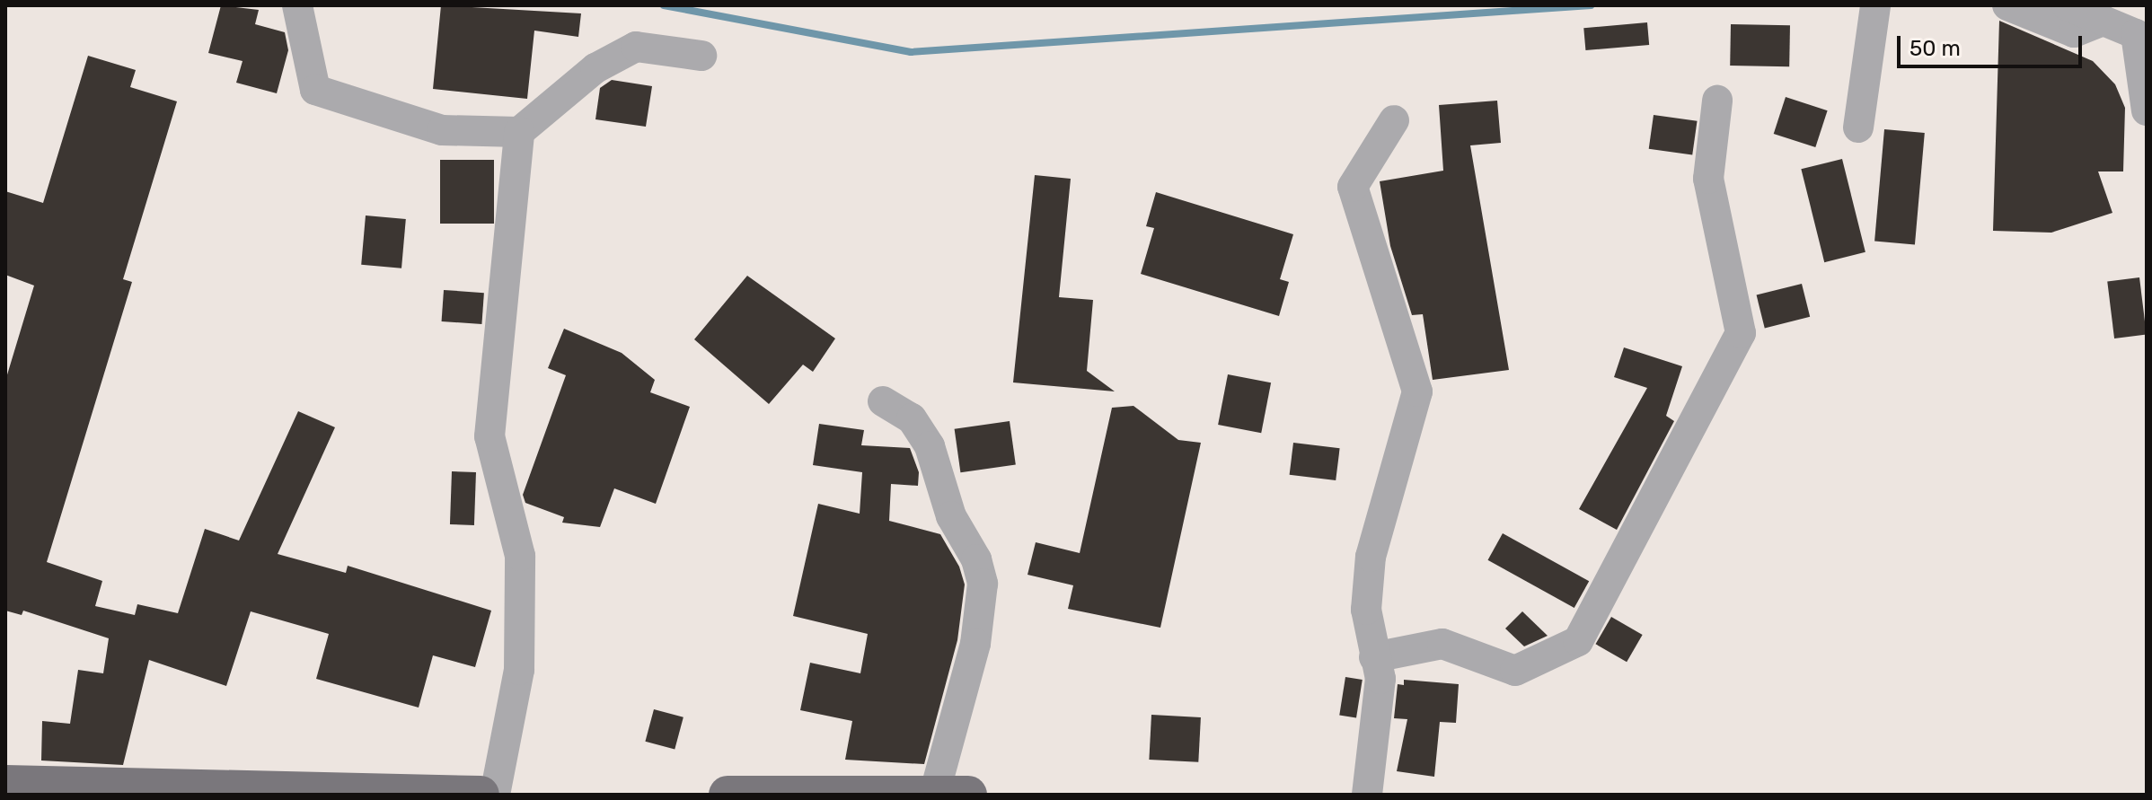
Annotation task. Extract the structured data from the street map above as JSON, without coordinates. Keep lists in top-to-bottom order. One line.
{"scale_bar":"50 m"}
